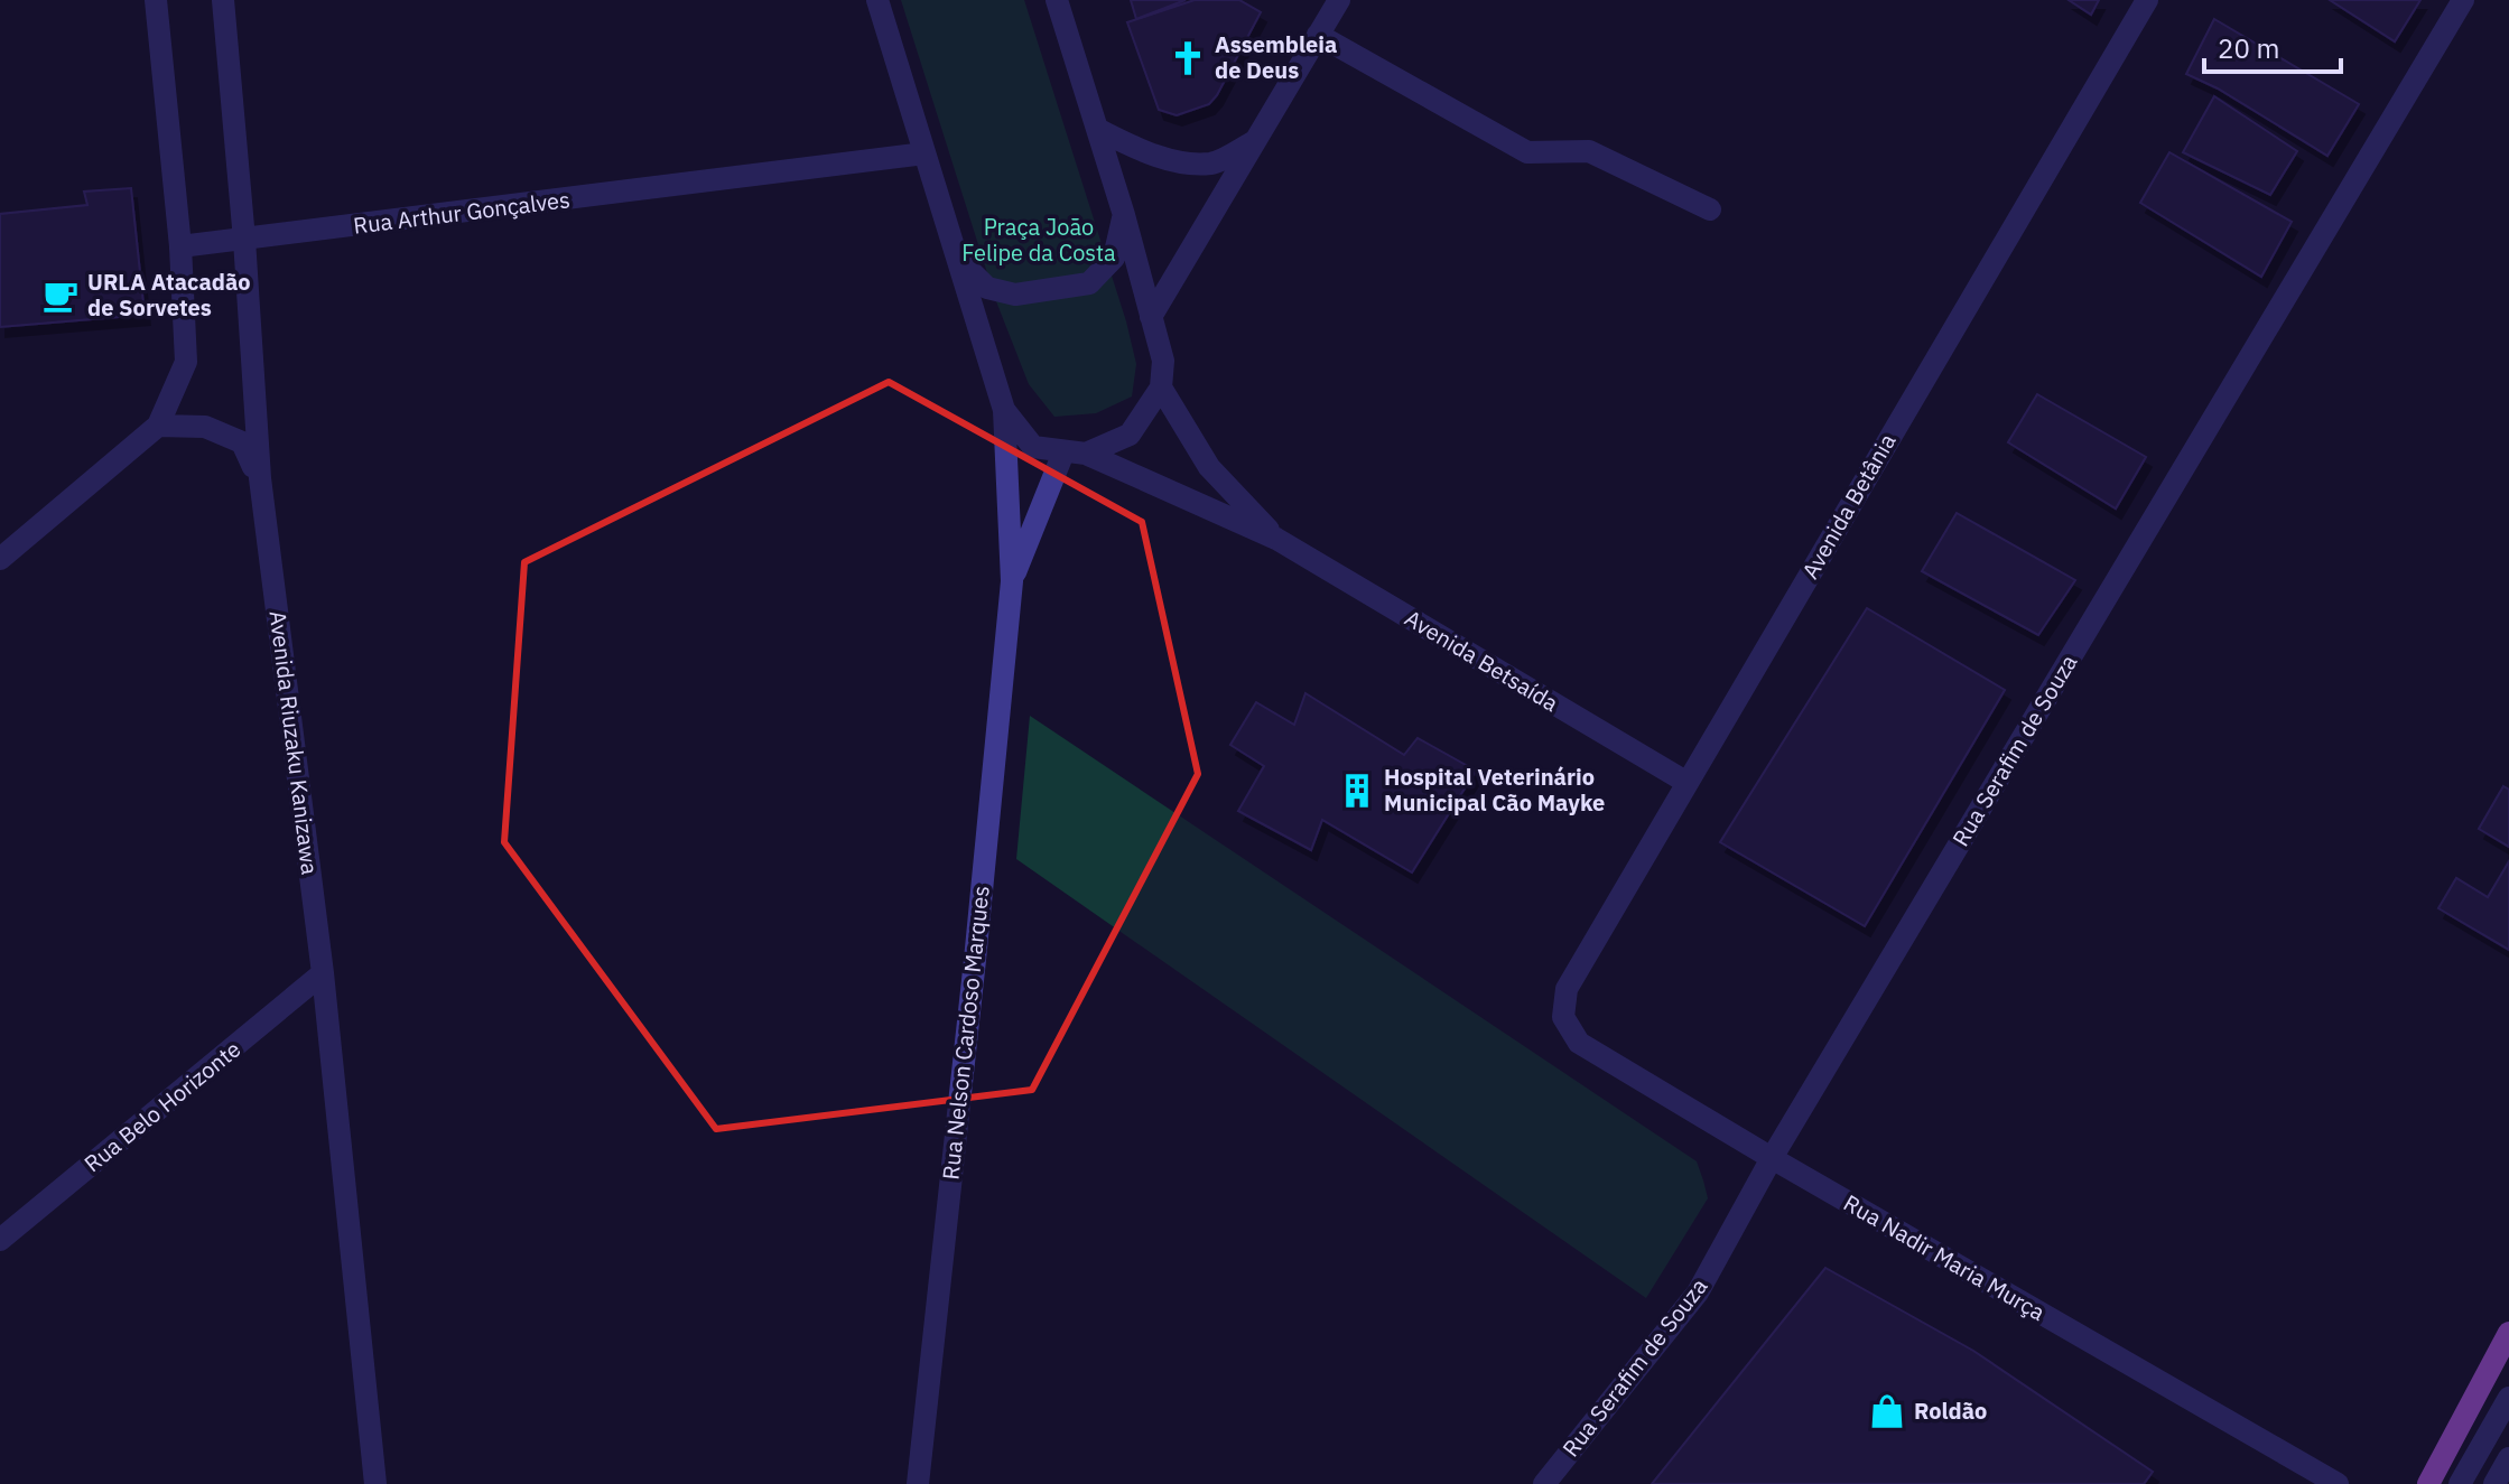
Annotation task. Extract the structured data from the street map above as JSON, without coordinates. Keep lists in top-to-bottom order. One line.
{"streets":{"street":["Rua Arthur Gonçalves","Avenida Betânia","Avenida Betsaída","Avenida Riuzaku Kanizawa","Rua Serafim de Souza","Rua Nelson Cardoso Marques","Rua Belo Horizonte","Rua Nadir Maria Murça"]},"crossings":[["Rua Arthur Gonçalves","Avenida Riuzaku Kanizawa"],["Rua Arthur Gonçalves","Rua Nelson Cardoso Marques"],["Avenida Betânia","Avenida Betsaída"],["Avenida Betânia","Rua Nadir Maria Murça"],["Avenida Betsaída","Rua Nelson Cardoso Marques"],["Avenida Riuzaku Kanizawa","Rua Belo Horizonte"],["Rua Serafim de Souza","Rua Nadir Maria Murça"]],"parks":["Praça João Felipe da Costa"],"places":{"church":["Assembleia de Deus"],"cafe":["URLA Atacadão de Sorvetes"],"building":["Hospital Veterinário Municipal Cão Mayke"],"shop":["Roldão"]},"scale_bar":"20 m"}
